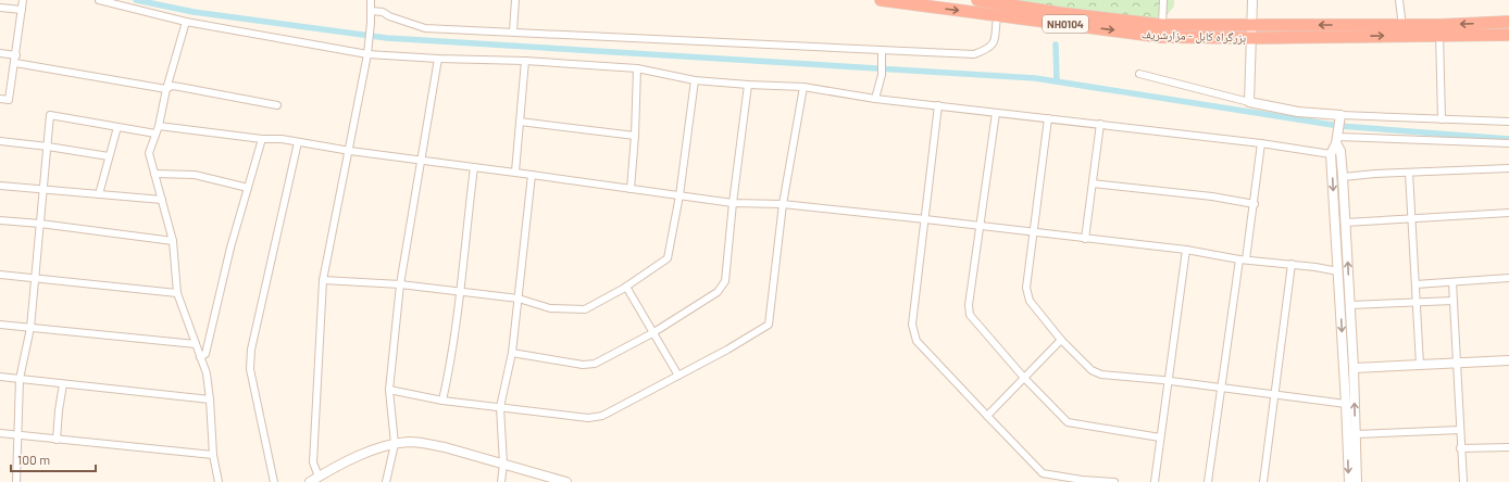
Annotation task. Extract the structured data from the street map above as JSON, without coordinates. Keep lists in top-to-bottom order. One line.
{"streets":{"highway":["NH0104","بزرگراه کابل - مزارشریف"]},"scale_bar":"100 m"}
